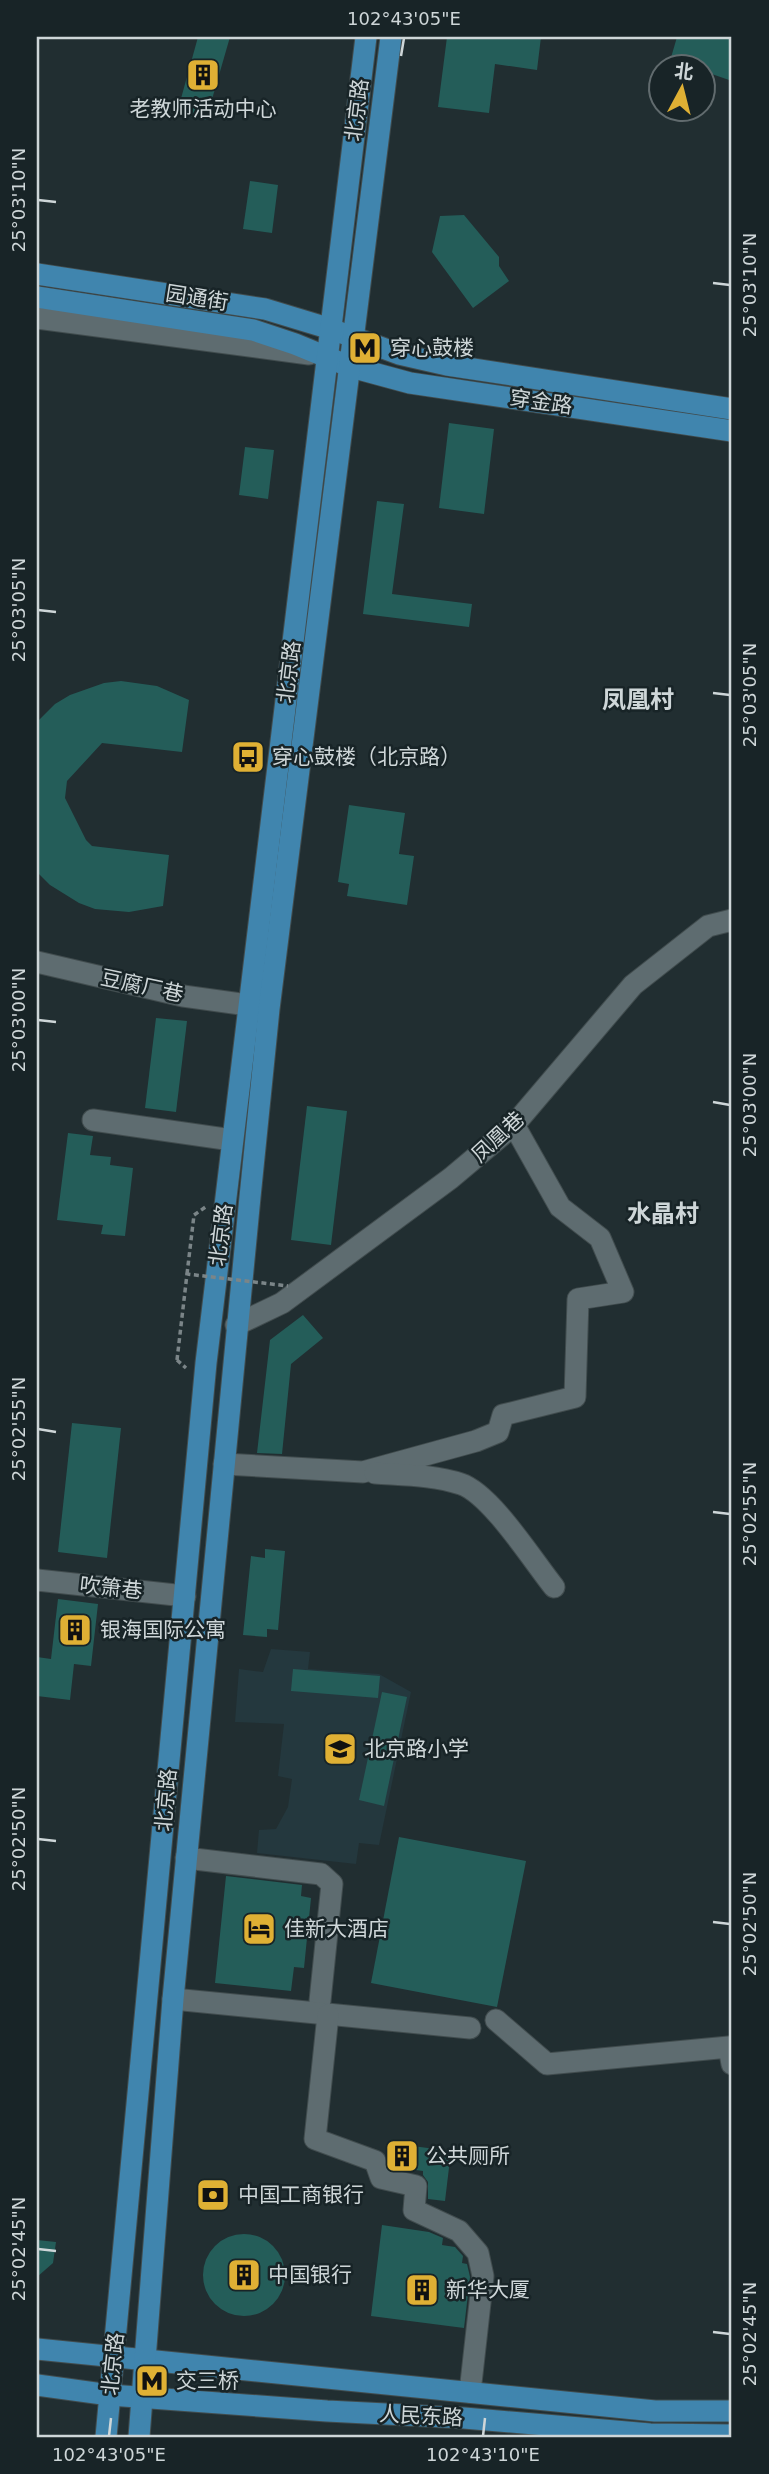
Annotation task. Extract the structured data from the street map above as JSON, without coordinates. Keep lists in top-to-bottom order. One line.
{"streets":{"main road":["北京路","园通街","穿金路","人民东路"],"street":["豆腐厂巷","凤凰巷","吹箫巷"]},"crossings":[["北京路","园通街"],["北京路","穿金路"],["北京路","豆腐厂巷"],["北京路","凤凰巷"],["北京路","吹箫巷"],["北京路","人民东路"],["园通街","穿金路"]],"districts":["凤凰村","水晶村"],"places":{"building":["老教师活动中心","银海国际公寓","公共厕所","中国银行","新华大厦"],"metro station":["穿心鼓楼","交三桥"],"bus stop":["穿心鼓楼（北京路）"],"school or university":["北京路小学"],"hotel":["佳新大酒店"],"bank":["中国工商银行"]},"north":"top","coordinates":["102°43'05\"E","25°03'10\"N","25°03'05\"N","25°03'00\"N","25°02'55\"N","25°02'50\"N","25°02'45\"N","102°43'10\"E"]}
